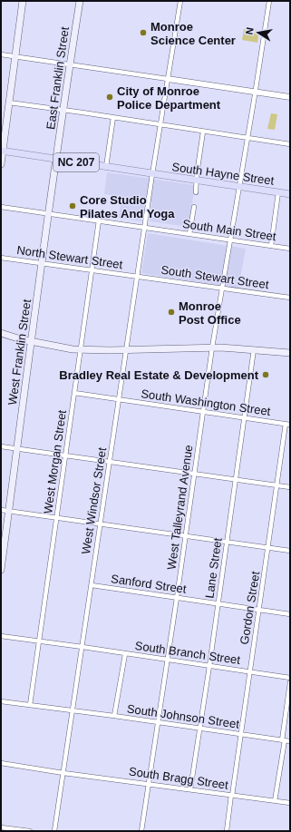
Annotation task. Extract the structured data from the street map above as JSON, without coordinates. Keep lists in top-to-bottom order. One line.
{"streets":{"main road":["East Franklin Street","NC 207","South Hayne Street","West Franklin Street"],"street":["South Main Street","North Stewart Street","South Stewart Street","South Washington Street","West Morgan Street","West Windsor Street","West Talleyrand Avenue","Lane Street","Sanford Street","Gordon Street","South Branch Street","South Johnson Street","South Bragg Street"]},"crossings":[["East Franklin Street","NC 207"],["East Franklin Street","West Franklin Street"],["NC 207","South Hayne Street"],["NC 207","West Franklin Street"],["NC 207","West Windsor Street"],["South Hayne Street","West Windsor Street"],["South Hayne Street","West Talleyrand Avenue"],["South Main Street","West Franklin Street"],["South Main Street","West Morgan Street"],["South Main Street","West Windsor Street"],["South Main Street","West Talleyrand Avenue"],["North Stewart Street","South Stewart Street"],["North Stewart Street","West Franklin Street"],["North Stewart Street","West Morgan Street"],["North Stewart Street","West Windsor Street"],["South Stewart Street","West Windsor Street"],["South Stewart Street","West Talleyrand Avenue"],["South Washington Street","West Morgan Street"],["South Washington Street","West Windsor Street"],["South Washington Street","West Talleyrand Avenue"],["South Washington Street","Lane Street"],["South Washington Street","Gordon Street"],["West Morgan Street","South Branch Street"],["West Morgan Street","South Johnson Street"],["West Windsor Street","Sanford Street"],["West Windsor Street","South Branch Street"],["West Windsor Street","South Johnson Street"],["West Windsor Street","South Bragg Street"],["West Talleyrand Avenue","Sanford Street"],["West Talleyrand Avenue","South Branch Street"],["West Talleyrand Avenue","South Johnson Street"],["West Talleyrand Avenue","South Bragg Street"],["Lane Street","Sanford Street"],["Lane Street","South Branch Street"],["Lane Street","South Johnson Street"],["Lane Street","South Bragg Street"],["Sanford Street","Gordon Street"],["Gordon Street","South Branch Street"],["Gordon Street","South Johnson Street"],["Gordon Street","South Bragg Street"]],"places":["Monroe Science Center","City of Monroe Police Department","Core Studio Pilates And Yoga","Monroe Post Office","Bradley Real Estate & Development"],"north":"left"}
